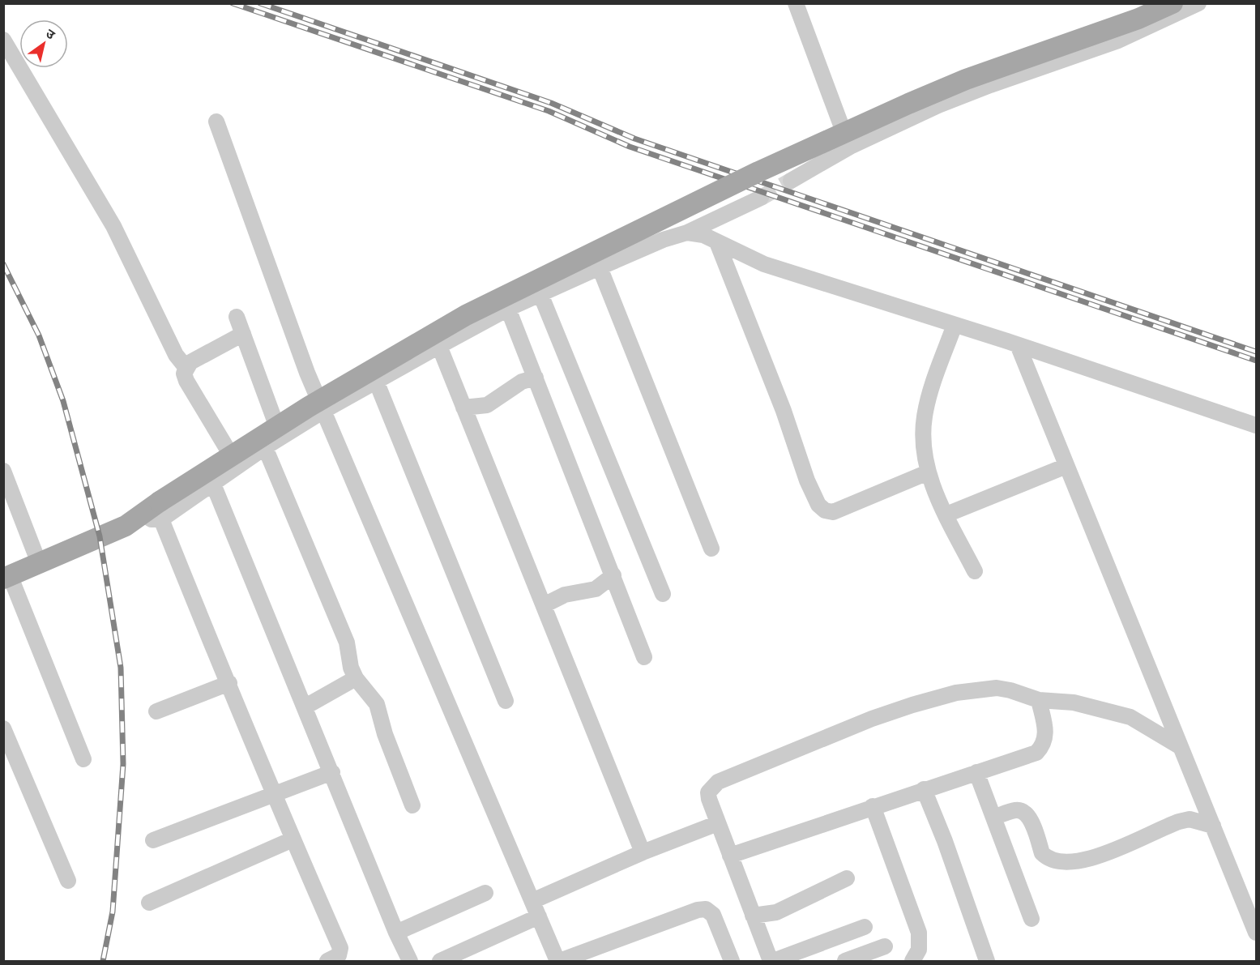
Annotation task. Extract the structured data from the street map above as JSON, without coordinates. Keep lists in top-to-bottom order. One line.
{"north":"top right"}
